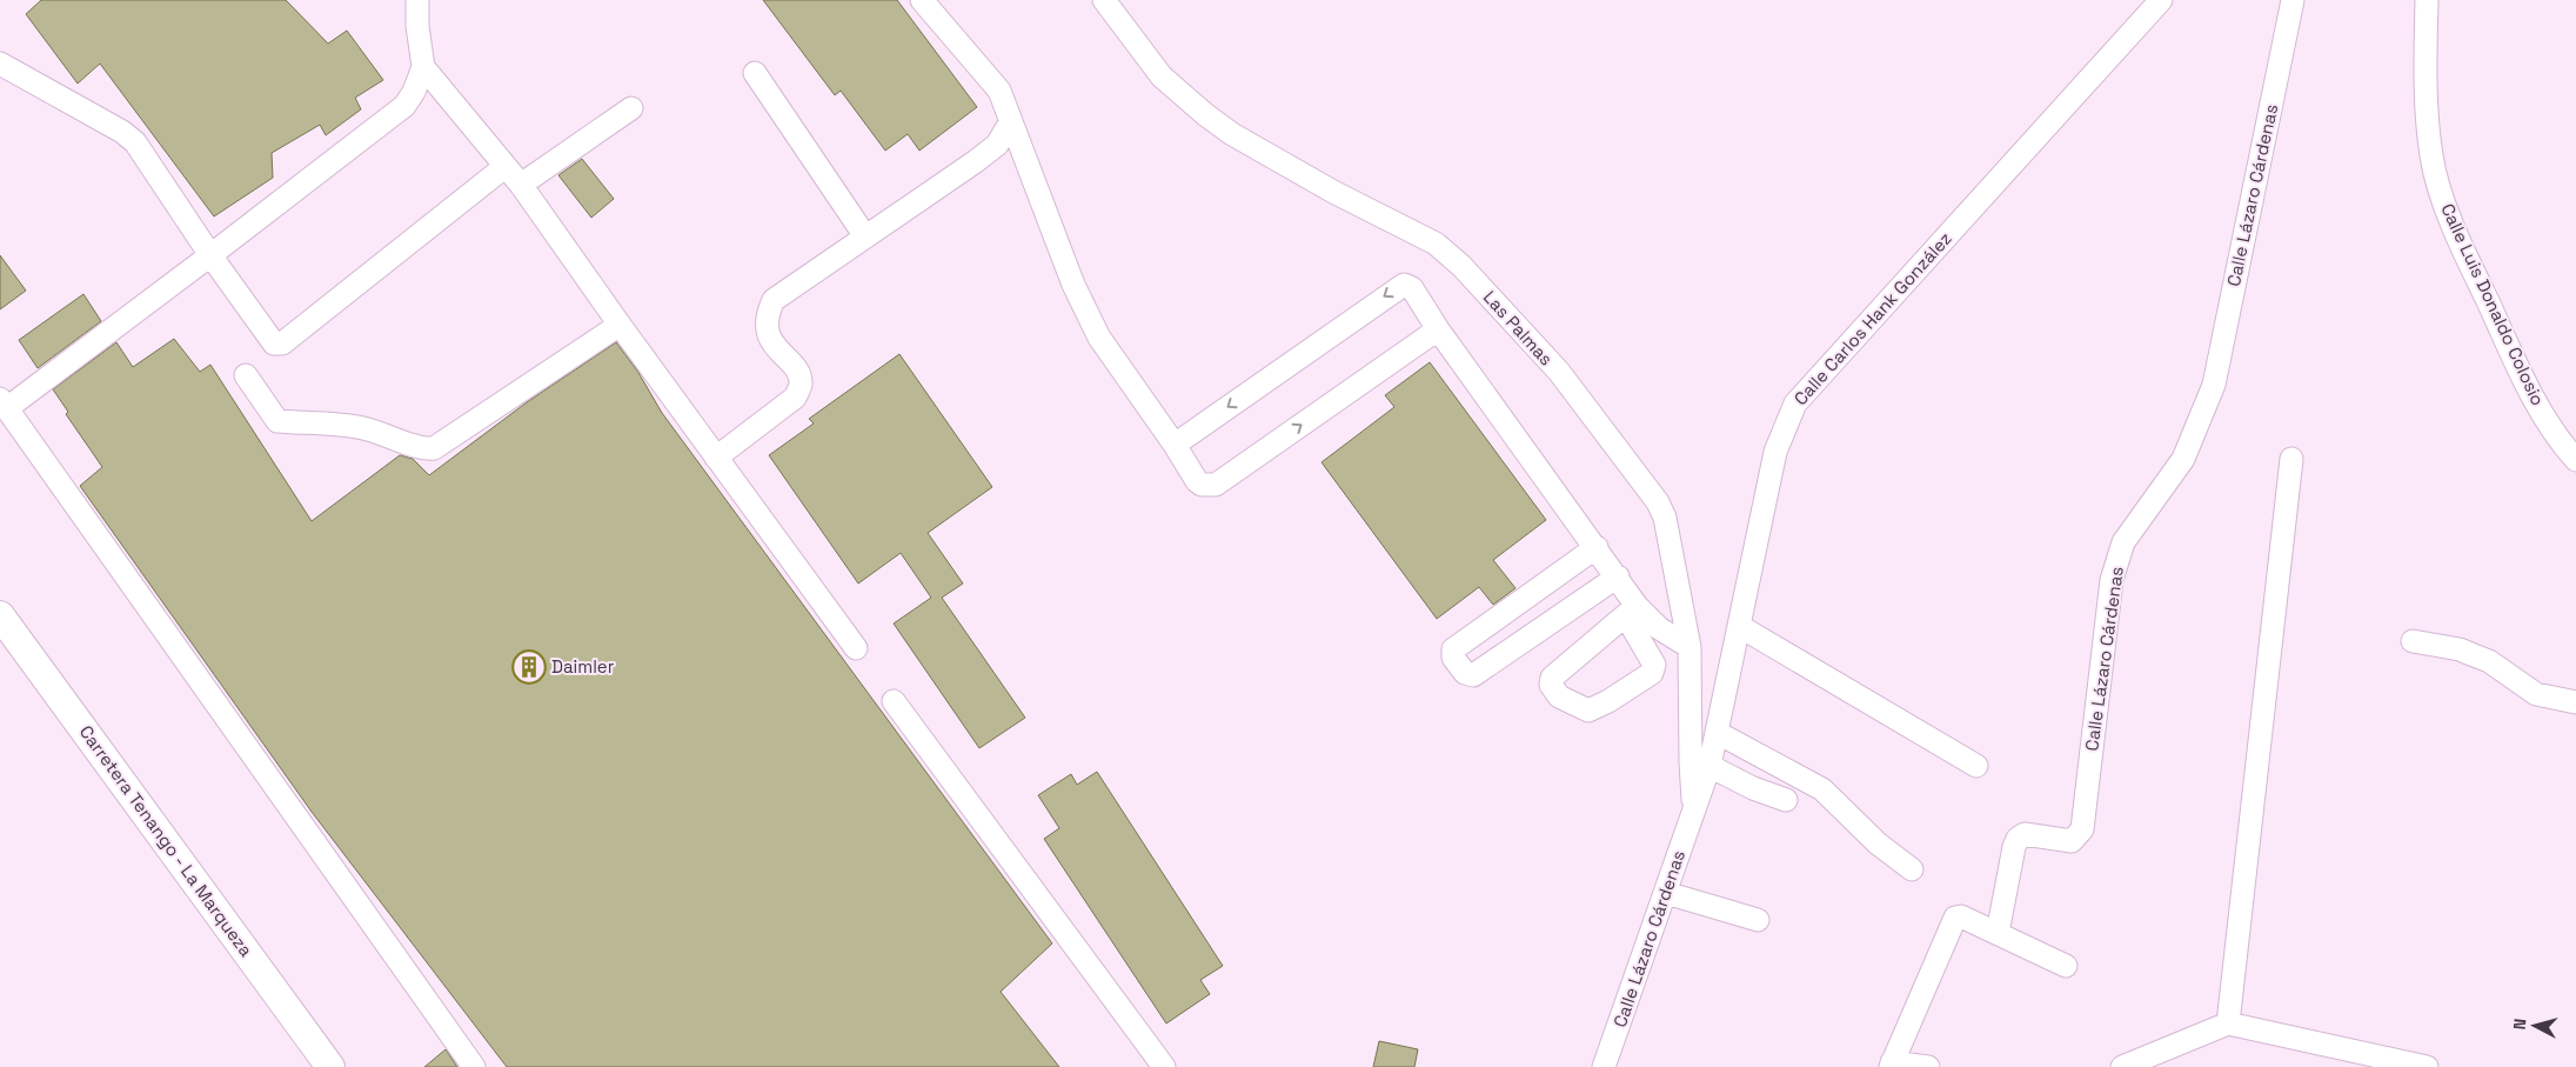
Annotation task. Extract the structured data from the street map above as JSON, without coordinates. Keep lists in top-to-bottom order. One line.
{"streets":{"main road":["Carretera Tenango - La Marqueza"],"street":["Calle Lázaro Cárdenas","Calle Luis Donaldo Colosio","Calle Carlos Hank González","Las Palmas"]},"crossings":[["Calle Lázaro Cárdenas","Calle Carlos Hank González"],["Calle Lázaro Cárdenas","Las Palmas"],["Calle Carlos Hank González","Las Palmas"]],"places":{"building":["Daimler"]},"north":"left"}
